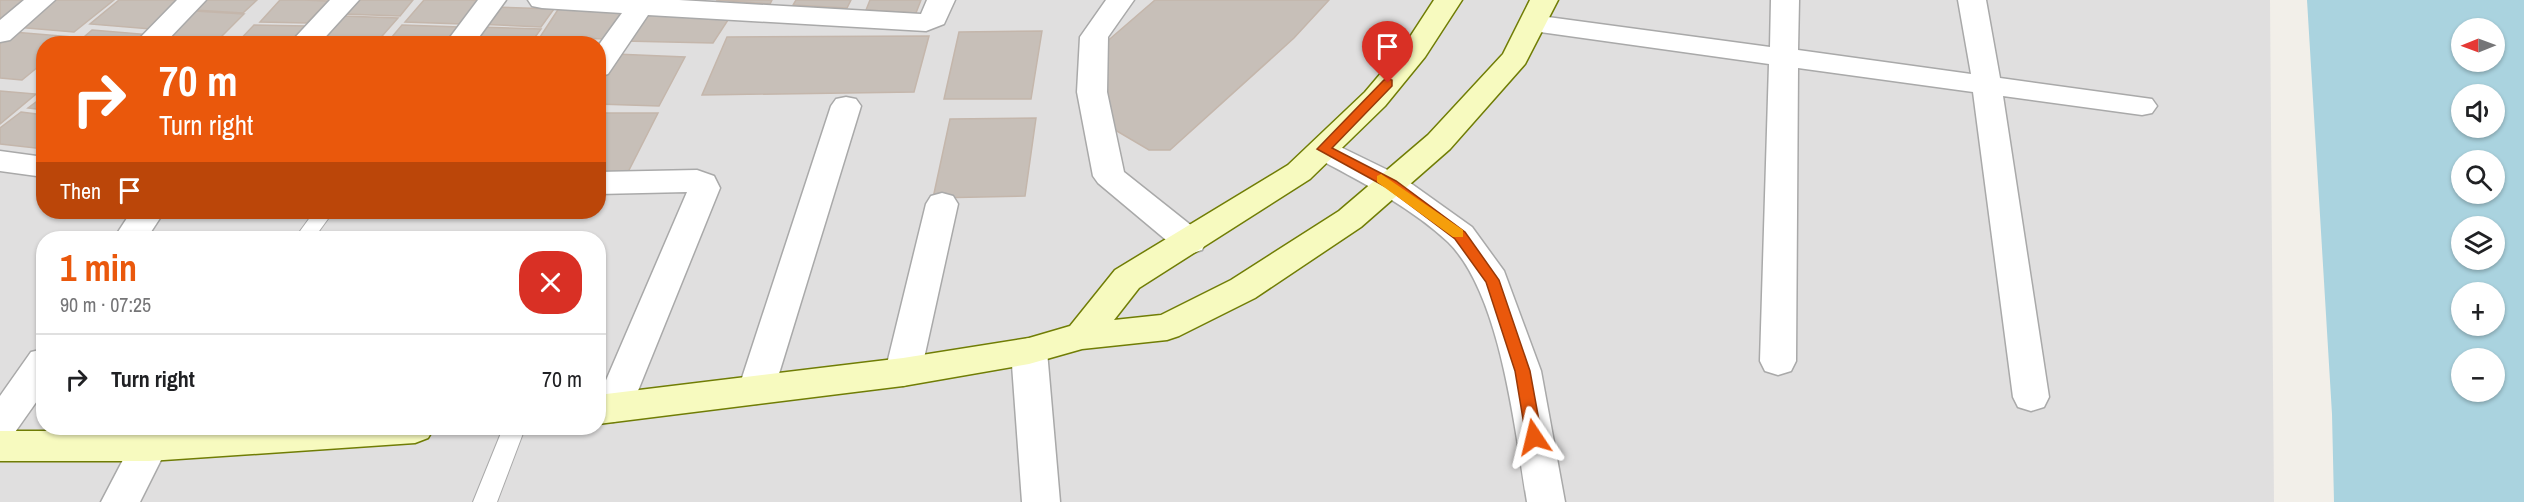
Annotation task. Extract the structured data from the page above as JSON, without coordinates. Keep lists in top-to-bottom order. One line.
{"north":"left","page":{"map_buttons":["+","−"],"turn":["70 m","Turn right"],"then":"Then","heading":["1 min","90 m · 07:25"],"list":[{"name":"Turn right","value":"70 m"}]}}
